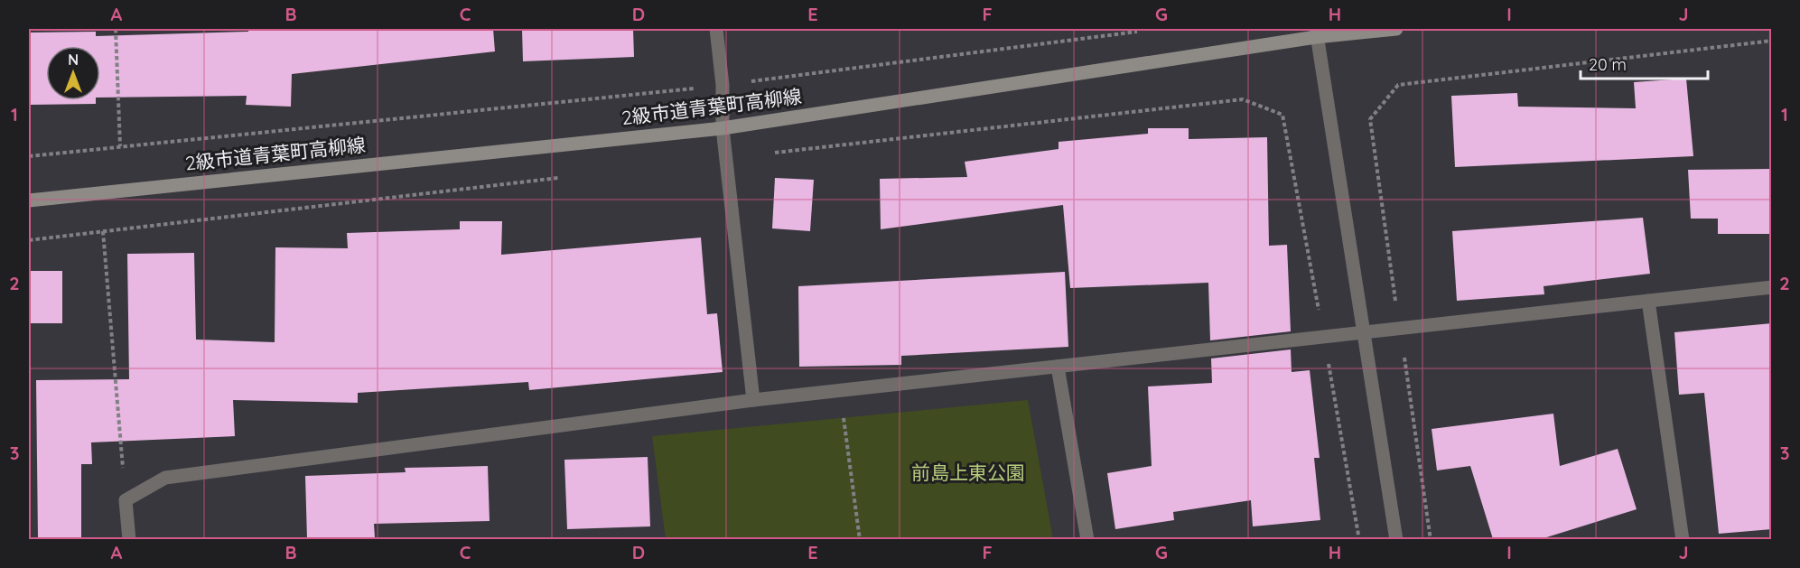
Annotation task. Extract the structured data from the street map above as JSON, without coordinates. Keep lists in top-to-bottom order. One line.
{"streets":{"street":["2級市道青葉町高柳線"]},"parks":["前島上東公園"],"scale_bar":"20 m","north":"top","grid":{"columns":["A","B","C","D","E","F","G","H","I","J"],"rows":["1","2","3"]}}
